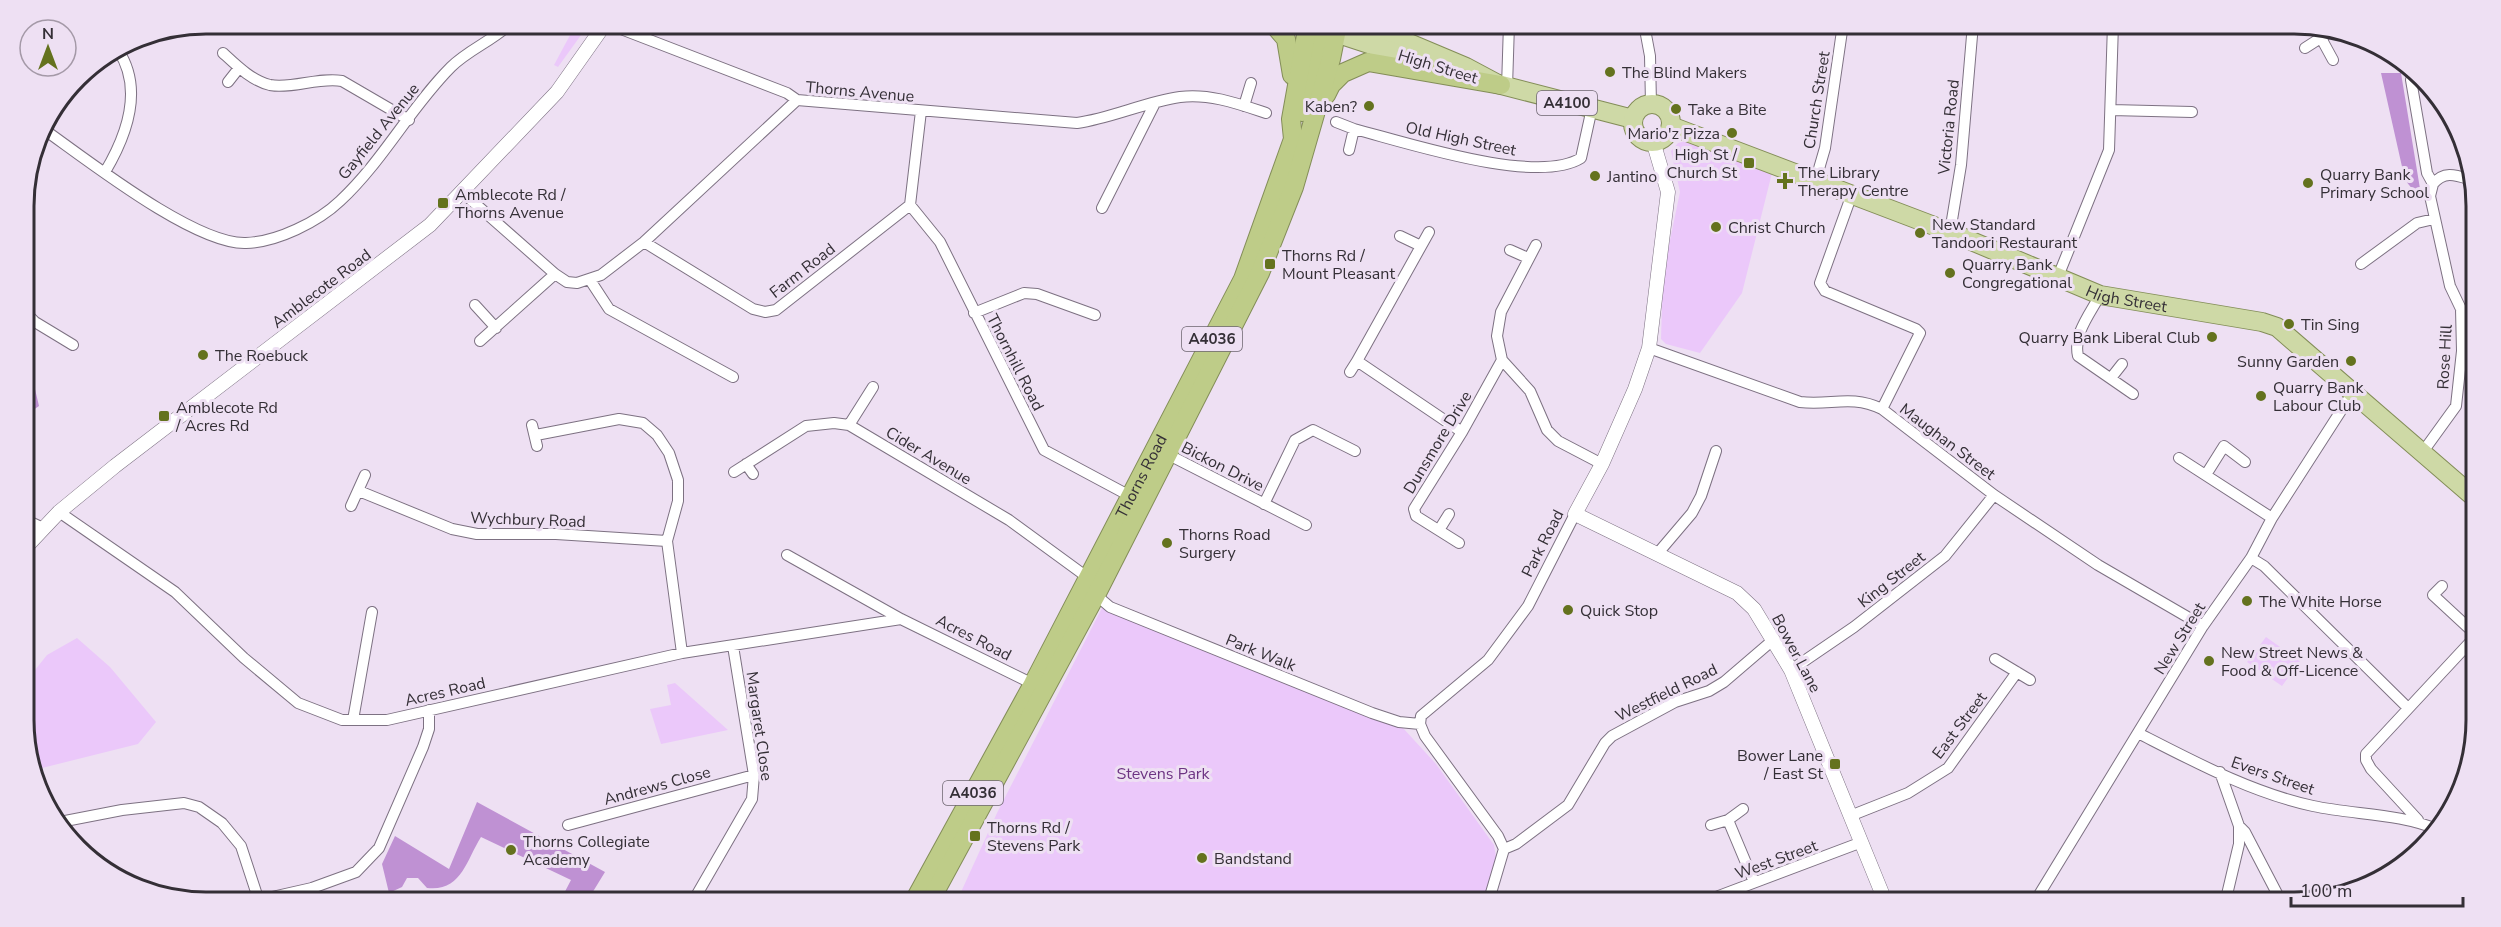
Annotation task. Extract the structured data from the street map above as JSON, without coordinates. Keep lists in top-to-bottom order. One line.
{"streets":{"highway":["A4036","Thorns Road"],"main road":["High Street","A4100"],"street":["Thorns Avenue","Church Street","Victoria Road","Gayfield Avenue","Old High Street","Farm Road","Amblecote Road","Rose Hill","Thornhill Road","Maughan Street","Dunsmore Drive","Cider Avenue","Bickon Drive","Wychbury Road","Park Road","King Street","Acres Road","New Street","Park Walk","Bower Lane","Westfield Road","East Street","Margaret Close","Evers Street","Andrews Close","West Street"]},"crossings":[["High Street","Church Street"],["High Street","Victoria Road"],["High Street","Old High Street"],["High Street","Rose Hill"],["High Street","Park Road"],["High Street","New Street"],["Thorns Avenue","Farm Road"],["Farm Road","Thornhill Road"],["Amblecote Road","Acres Road"],["Thornhill Road","Thorns Road"],["Maughan Street","Park Road"],["Maughan Street","King Street"],["Maughan Street","New Street"],["Cider Avenue","Thorns Road"],["Bickon Drive","Thorns Road"],["Thorns Road","Acres Road"],["Thorns Road","Park Walk"],["Park Road","Park Walk"],["Park Road","Bower Lane"],["King Street","Bower Lane"],["Acres Road","Margaret Close"],["New Street","Evers Street"],["Bower Lane","Westfield Road"],["Bower Lane","East Street"],["Bower Lane","West Street"],["Margaret Close","Andrews Close"]],"parks":["Stevens Park"],"places":{"other":["The Blind Makers","Kaben?","Take a Bite","Mario'z Pizza","Jantino","Quarry Bank Primary School","Christ Church","New Standard Tandoori Restaurant","Quarry Bank Congregational","Tin Sing","Quarry Bank Liberal Club","The Roebuck","Sunny Garden","Quarry Bank Labour Club","Thorns Road Surgery","The White Horse","Quick Stop","New Street News & Food & Off-Licence","Thorns Collegiate Academy","Bandstand"],"transit":["High St / Church St","Amblecote Rd / Thorns Avenue","Thorns Rd / Mount Pleasant","Amblecote Rd / Acres Rd","Bower Lane / East St","Thorns Rd / Stevens Park"],"health":["The Library Therapy Centre"]},"scale_bar":"100 m","north":"top"}
